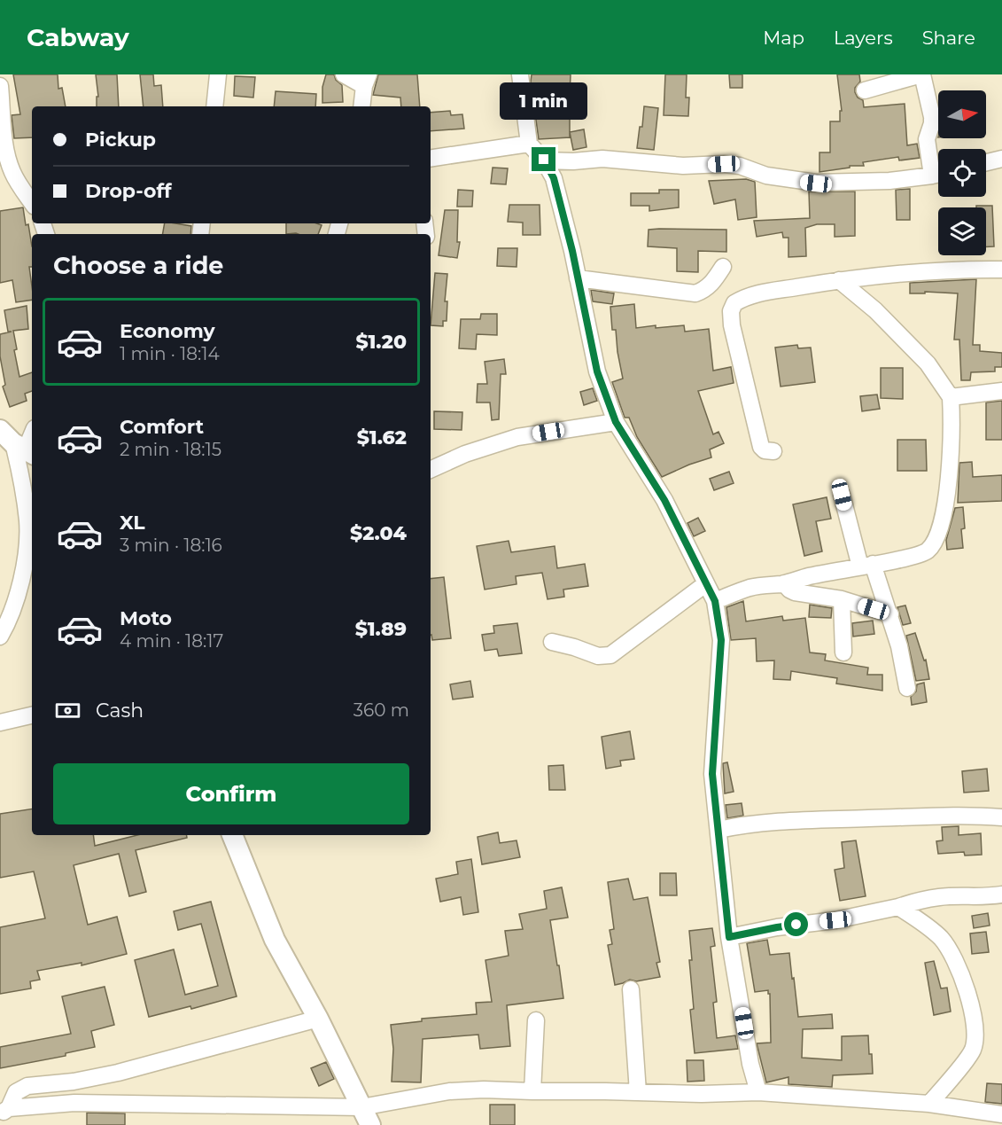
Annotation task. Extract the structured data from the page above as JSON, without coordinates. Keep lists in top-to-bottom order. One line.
{"north":"right","page":{"header":"Cabway","nav":["Map","Layers","Share"],"bubble":"1 min","banner":["Pickup","Drop-off"],"heading":"Choose a ride","list":[{"name":"Economy","note":"1 min · 18:14","value":"$1.20"},{"name":"Comfort","note":"2 min · 18:15","value":"$1.62"},{"name":"XL","note":"3 min · 18:16","value":"$2.04"},{"name":"Moto","note":"4 min · 18:17","value":"$1.89"}],"pay":["Cash","360 m"],"buttons":"Confirm"}}
